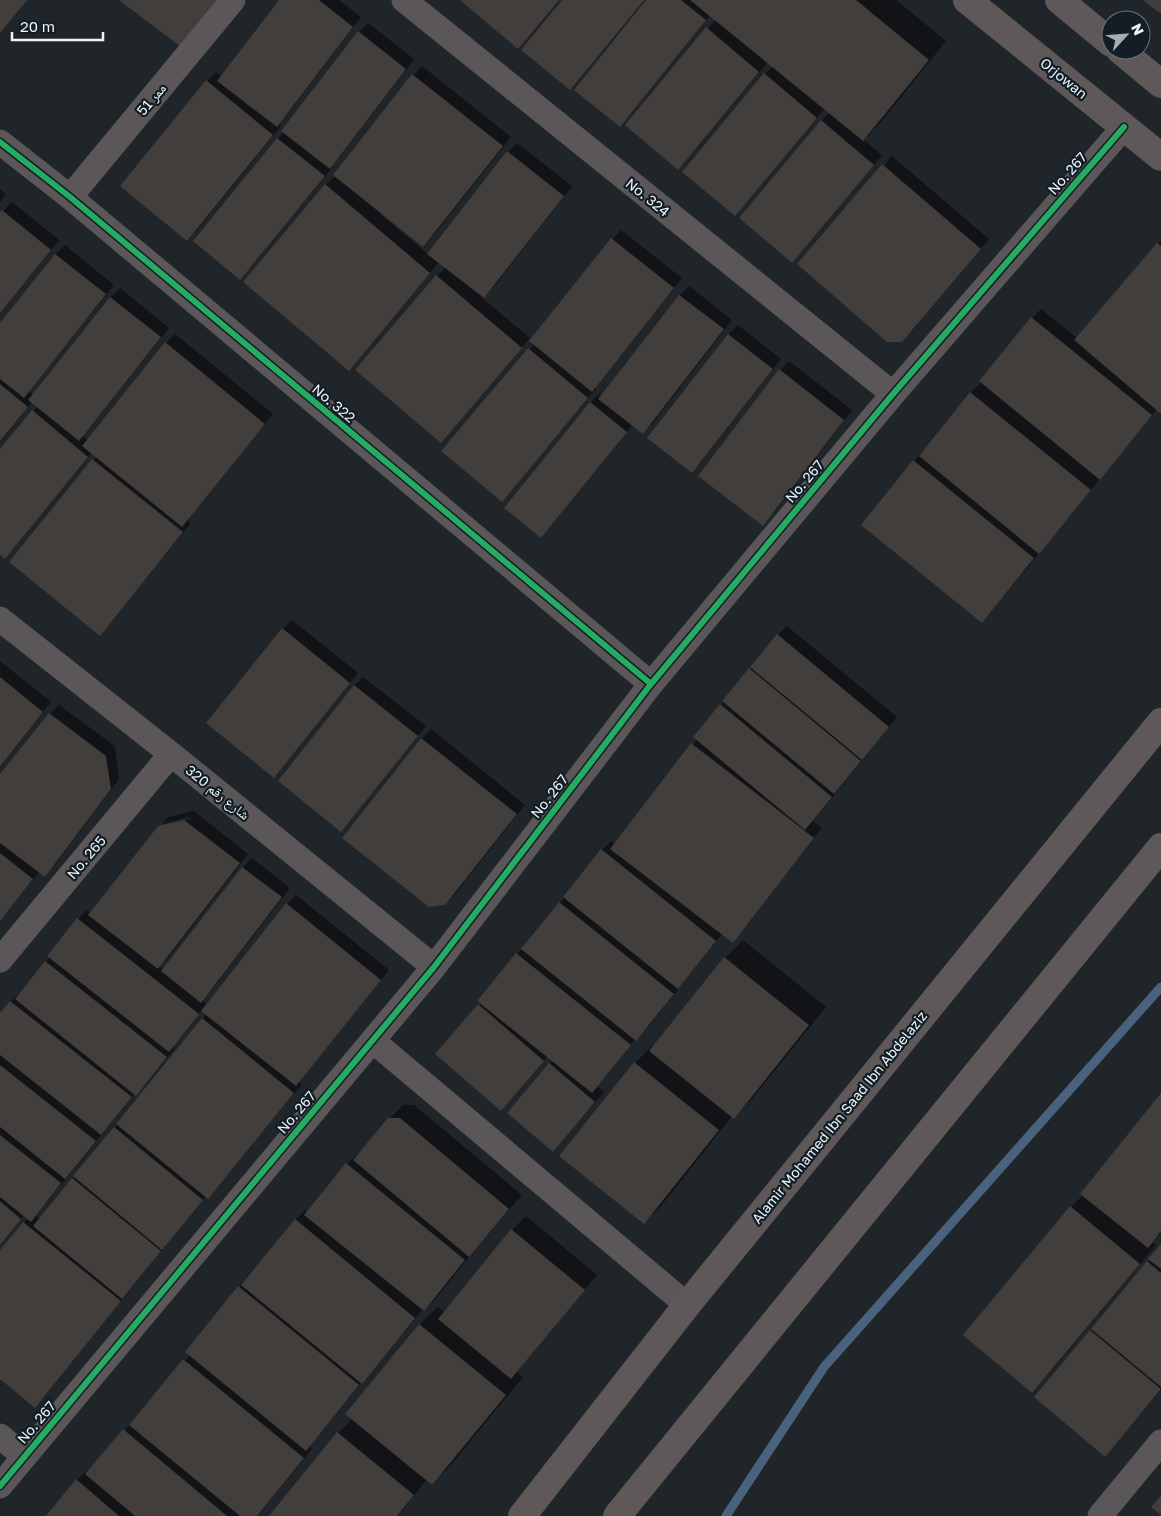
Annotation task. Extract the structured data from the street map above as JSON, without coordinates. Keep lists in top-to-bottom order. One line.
{"streets":{"main road":["Orjowan","Alamir Mohamed Ibn Saad Ibn Abdelaziz"],"street":["ممر 51","No. 267","No. 324","No. 322","شارع رقم 320","No. 265"]},"crossings":[["Orjowan","No. 267"],["ممر 51","No. 322"],["No. 267","No. 324"],["No. 267","No. 322"],["No. 267","شارع رقم 320"],["شارع رقم 320","No. 265"]],"scale_bar":"20 m","north":"top right"}
